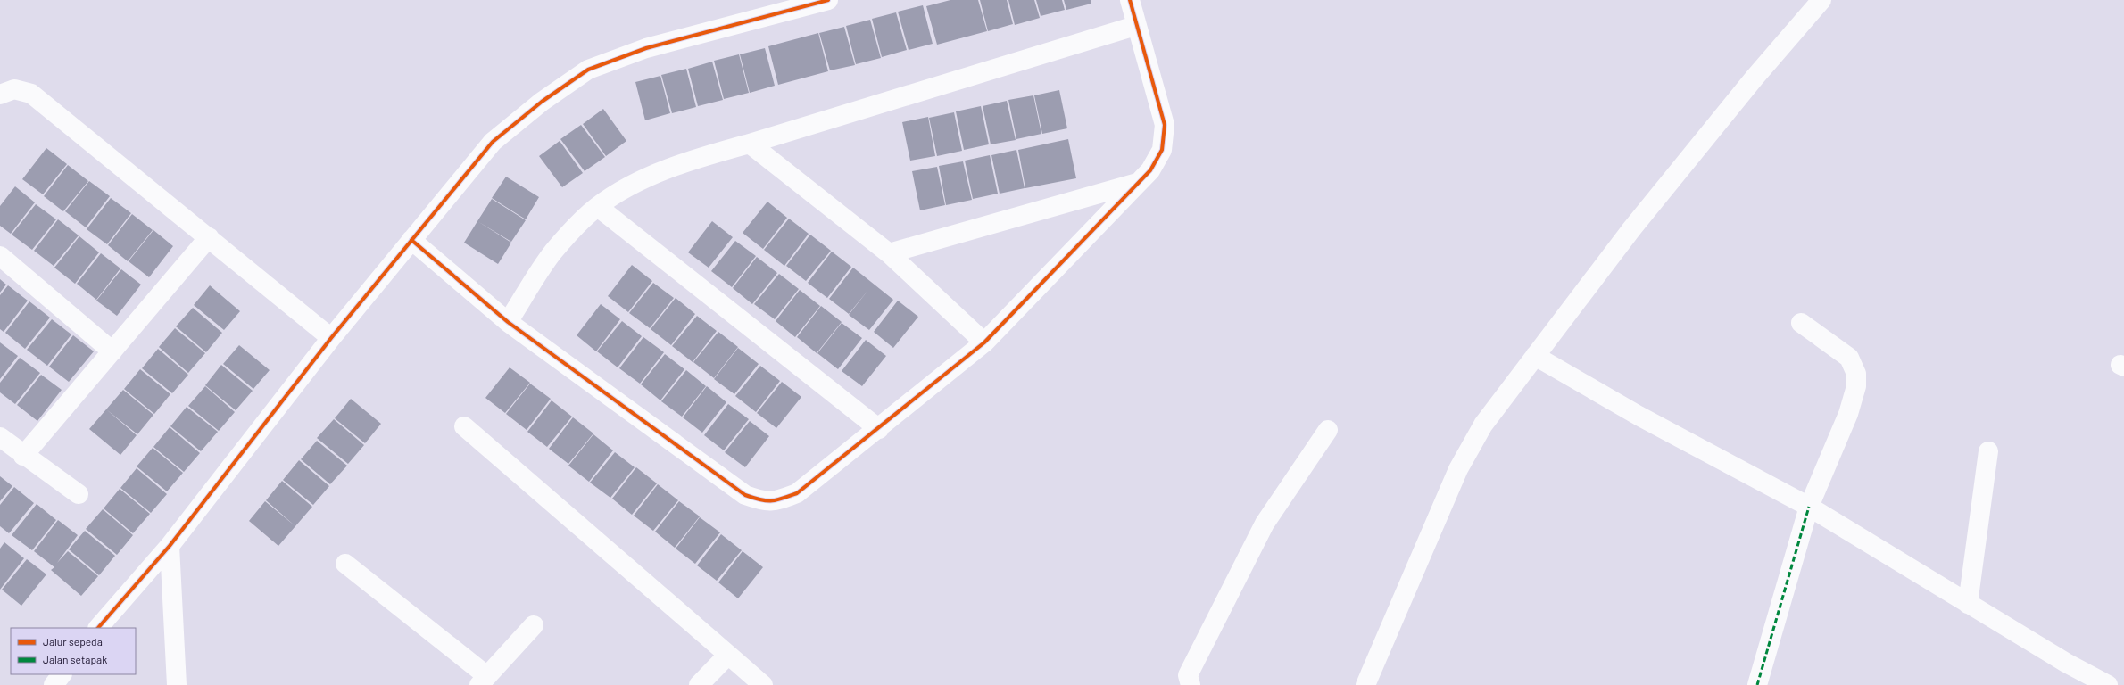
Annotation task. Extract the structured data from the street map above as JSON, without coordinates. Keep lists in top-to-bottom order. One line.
{"legend":["Jalur sepeda","Jalan setapak"]}
